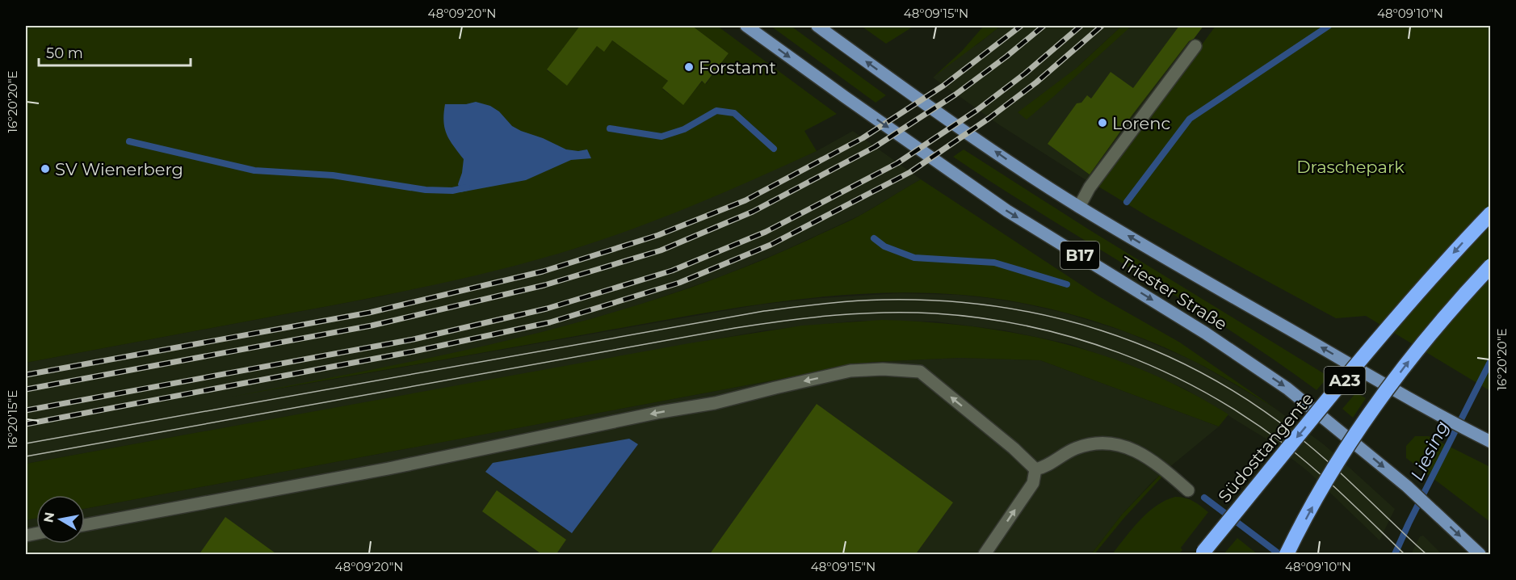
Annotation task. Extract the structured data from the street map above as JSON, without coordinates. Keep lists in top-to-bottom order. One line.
{"streets":{"highway":["A23","Südosttangente"],"main road":["B17","Triester Straße"]},"water":["Liesing"],"parks":["Draschepark"],"places":["Forstamt","Lorenc","SV Wienerberg"],"scale_bar":"50 m","north":"left","coordinates":["48°09'20\"N","48°09'15\"N","48°09'10\"N","16°20'20\"E","16°20'15\"E"]}
